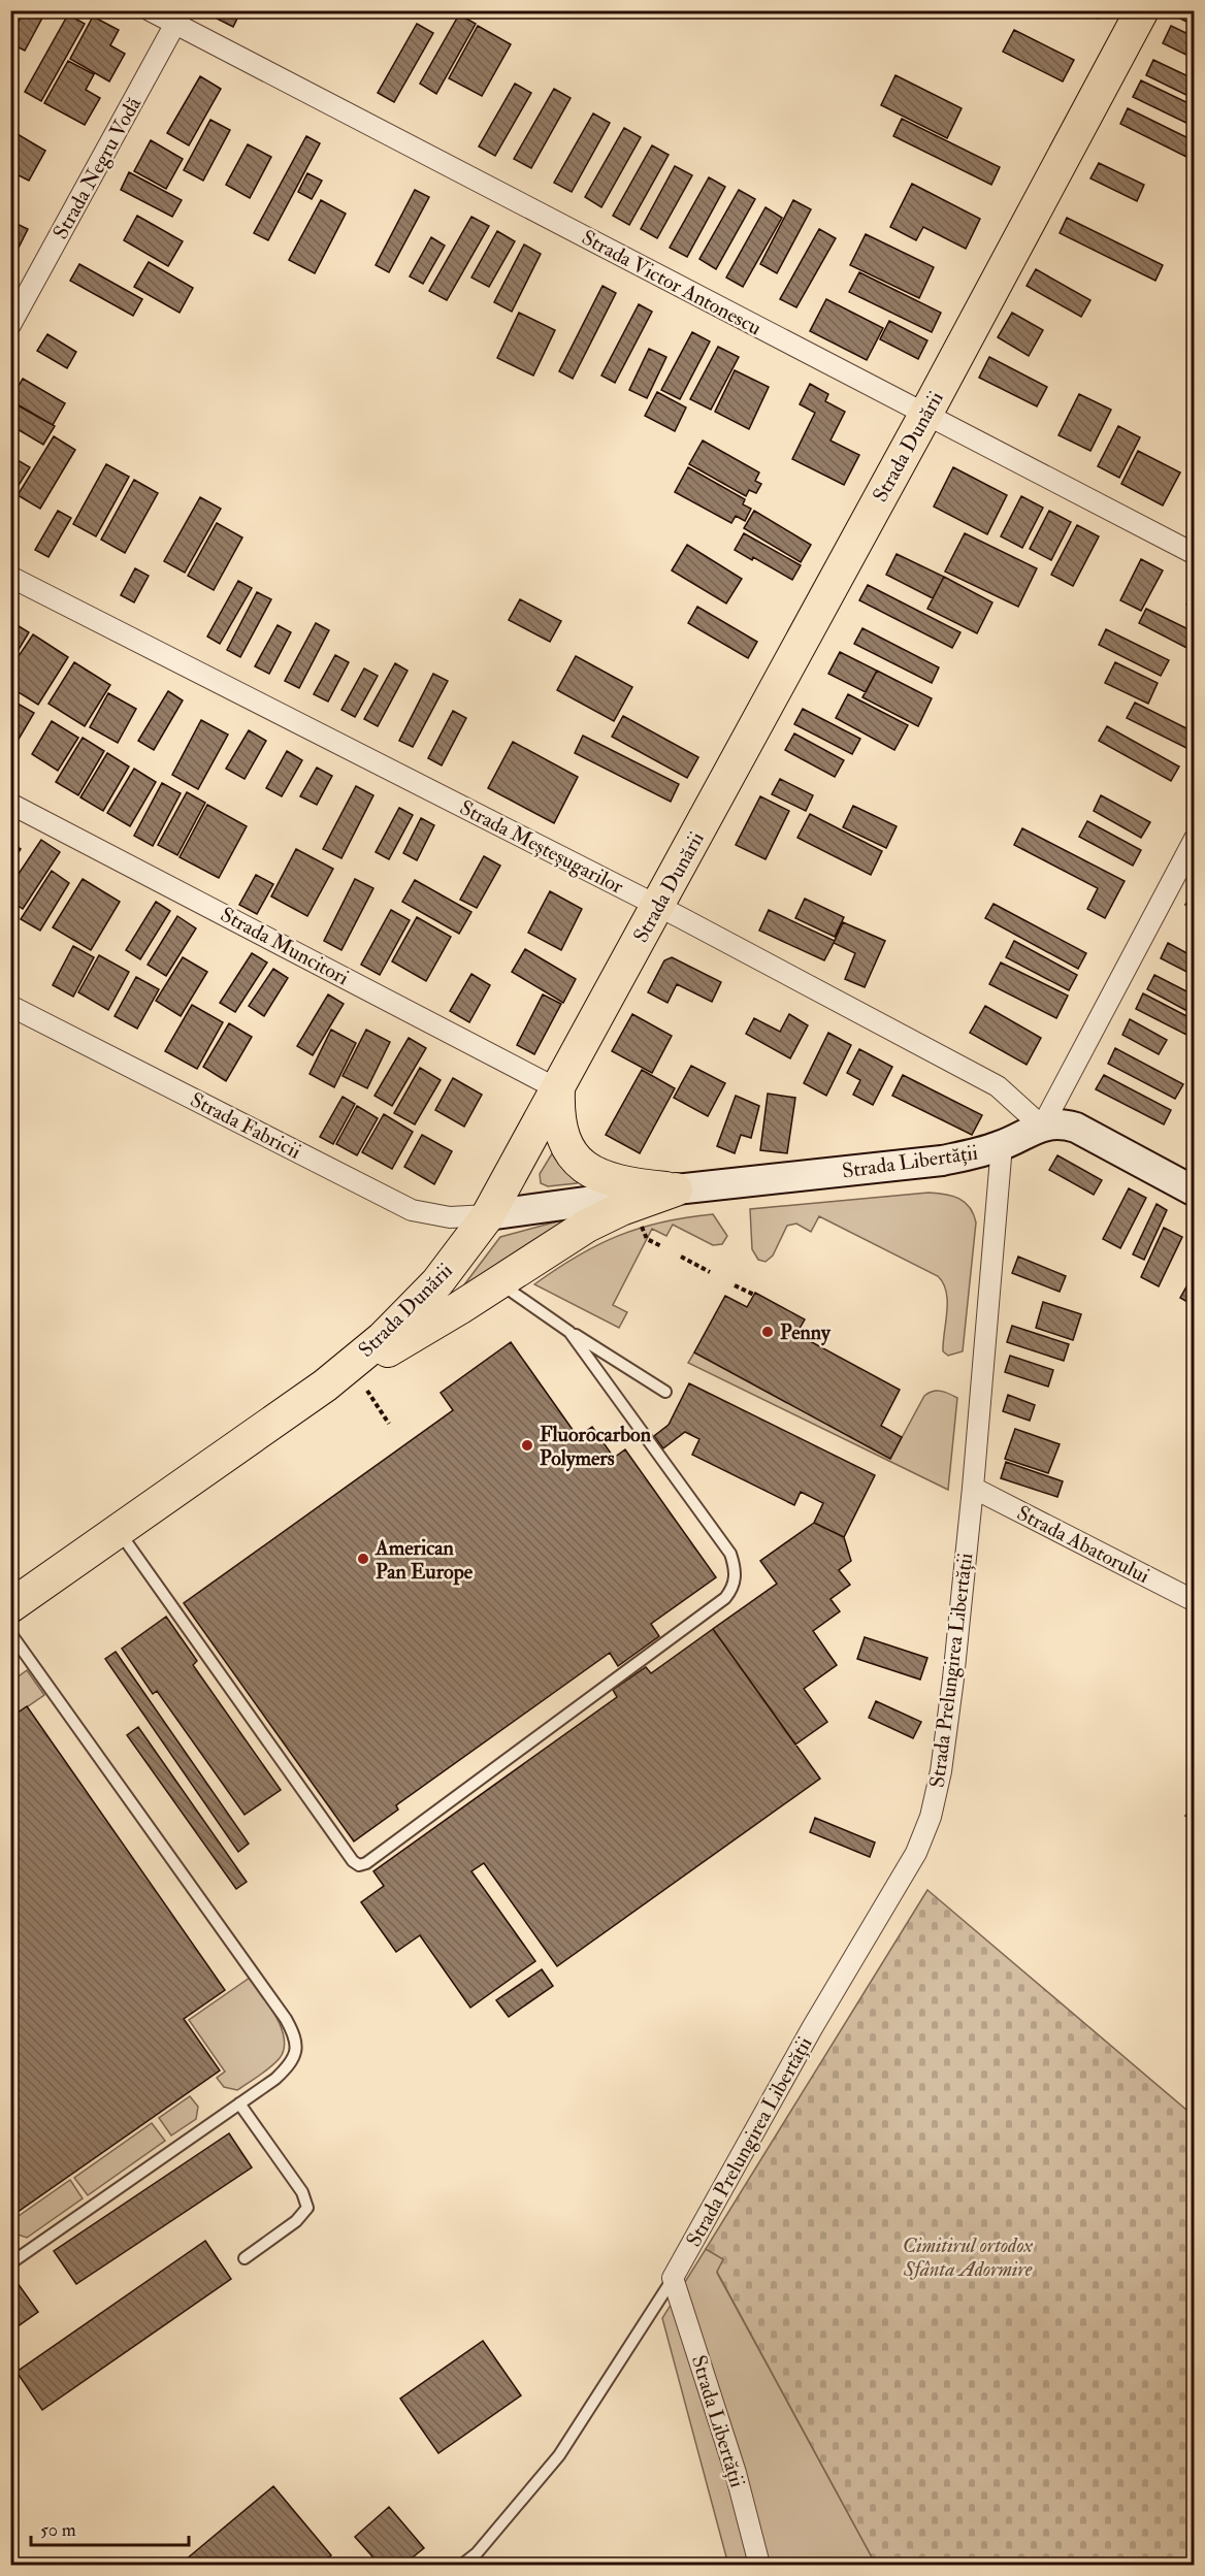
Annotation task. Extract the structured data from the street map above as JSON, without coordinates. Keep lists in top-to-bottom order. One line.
{"streets":{"main road":["Strada Dunării"],"street":["Strada Negru Vodă","Strada Victor Antonescu","Strada Meșteșugarilor","Strada Muncitori","Strada Fabricii","Strada Libertății","Strada Abatorului","Strada Prelungirea Libertății"]},"crossings":[["Strada Negru Vodă","Strada Victor Antonescu"],["Strada Victor Antonescu","Strada Dunării"],["Strada Dunării","Strada Meșteșugarilor"],["Strada Dunării","Strada Muncitori"],["Strada Dunării","Strada Fabricii"],["Strada Dunării","Strada Libertății"],["Strada Meșteșugarilor","Strada Libertății"],["Strada Fabricii","Strada Libertății"],["Strada Libertății","Strada Prelungirea Libertății"],["Strada Abatorului","Strada Prelungirea Libertății"]],"parks":["Cimitirul ortodox Sfânta Adormire"],"places":["Penny","Fluorocarbon Polymers","American Pan Europe"],"scale_bar":"50 m"}
